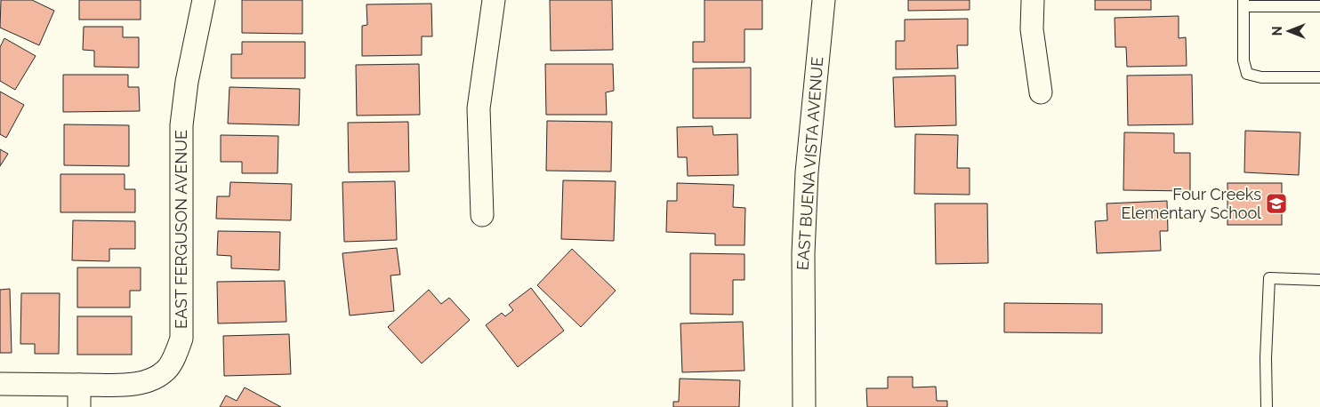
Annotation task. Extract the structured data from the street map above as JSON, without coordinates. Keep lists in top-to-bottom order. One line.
{"streets":{"street":["EAST BUENA VISTA AVENUE","EAST FERGUSON AVENUE"]},"places":{"school or university":["Four Creeks Elementary School"]},"north":"left"}
